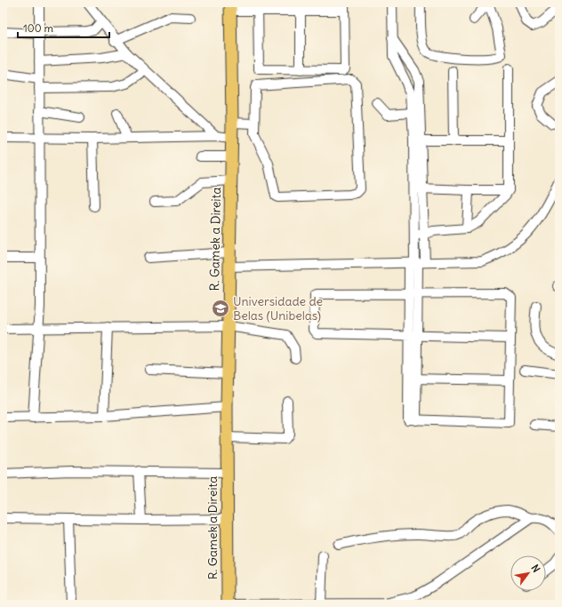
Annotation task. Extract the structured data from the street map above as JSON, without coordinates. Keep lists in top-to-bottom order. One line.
{"streets":{"main road":["R. Gamek a Direita"]},"places":{"school or university":["Universidade de Belas (Unibelas)"]},"scale_bar":"100 m","north":"top right"}
